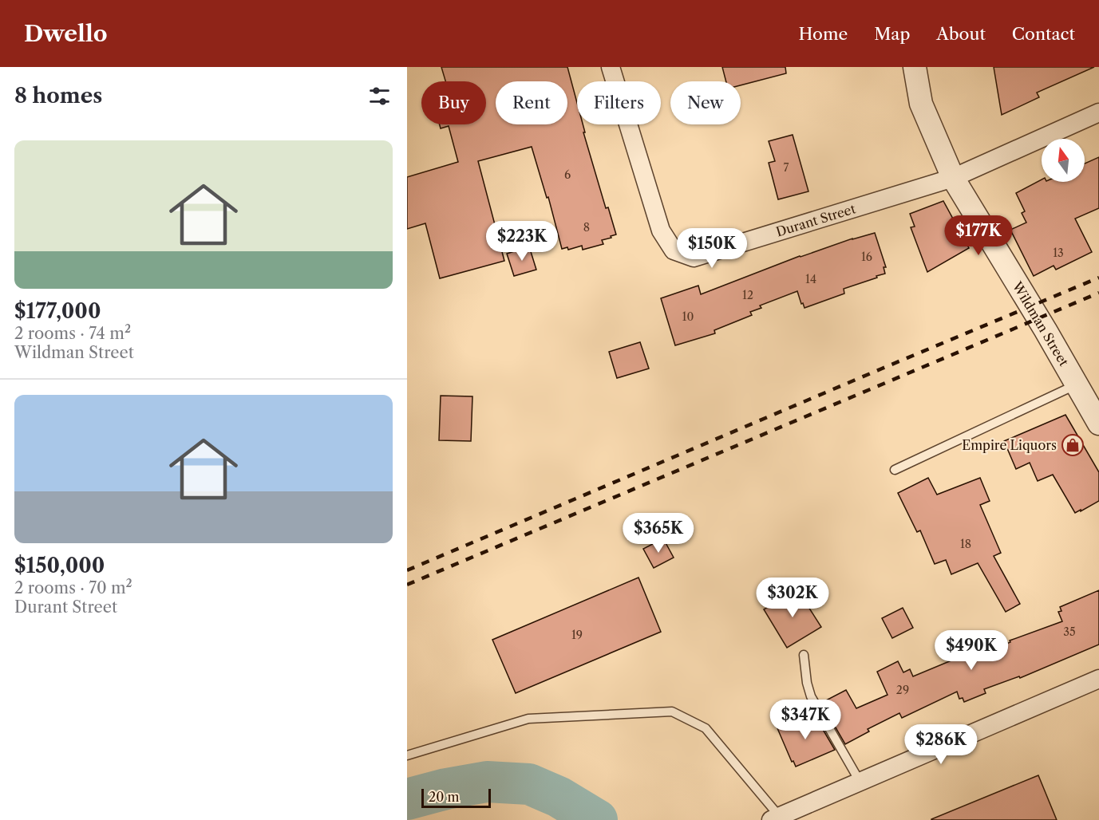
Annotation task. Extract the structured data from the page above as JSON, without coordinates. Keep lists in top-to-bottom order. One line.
{"streets":{"street":["Durant Street","Wildman Street"]},"crossings":[["Durant Street","Wildman Street"]],"places":{"shop":["Empire Liquors"]},"house_numbers":["7","6","8","13","16","14","12","10","18","35","19","29"],"scale_bar":"20 m","north":"top","page":{"header":"Dwello","nav":["Home","Map","About","Contact"],"heading":"8 homes","chip":["Buy","Rent","Filters","New"],"list":[{"name":"$177,000","note":"2 rooms · 74 m² · Wildman Street"},{"name":"$150,000","note":"2 rooms · 70 m² · Durant Street"}],"price":["$177K","$223K","$150K","$365K","$302K","$490K","$347K","$286K"],"scale":"20 m"}}
